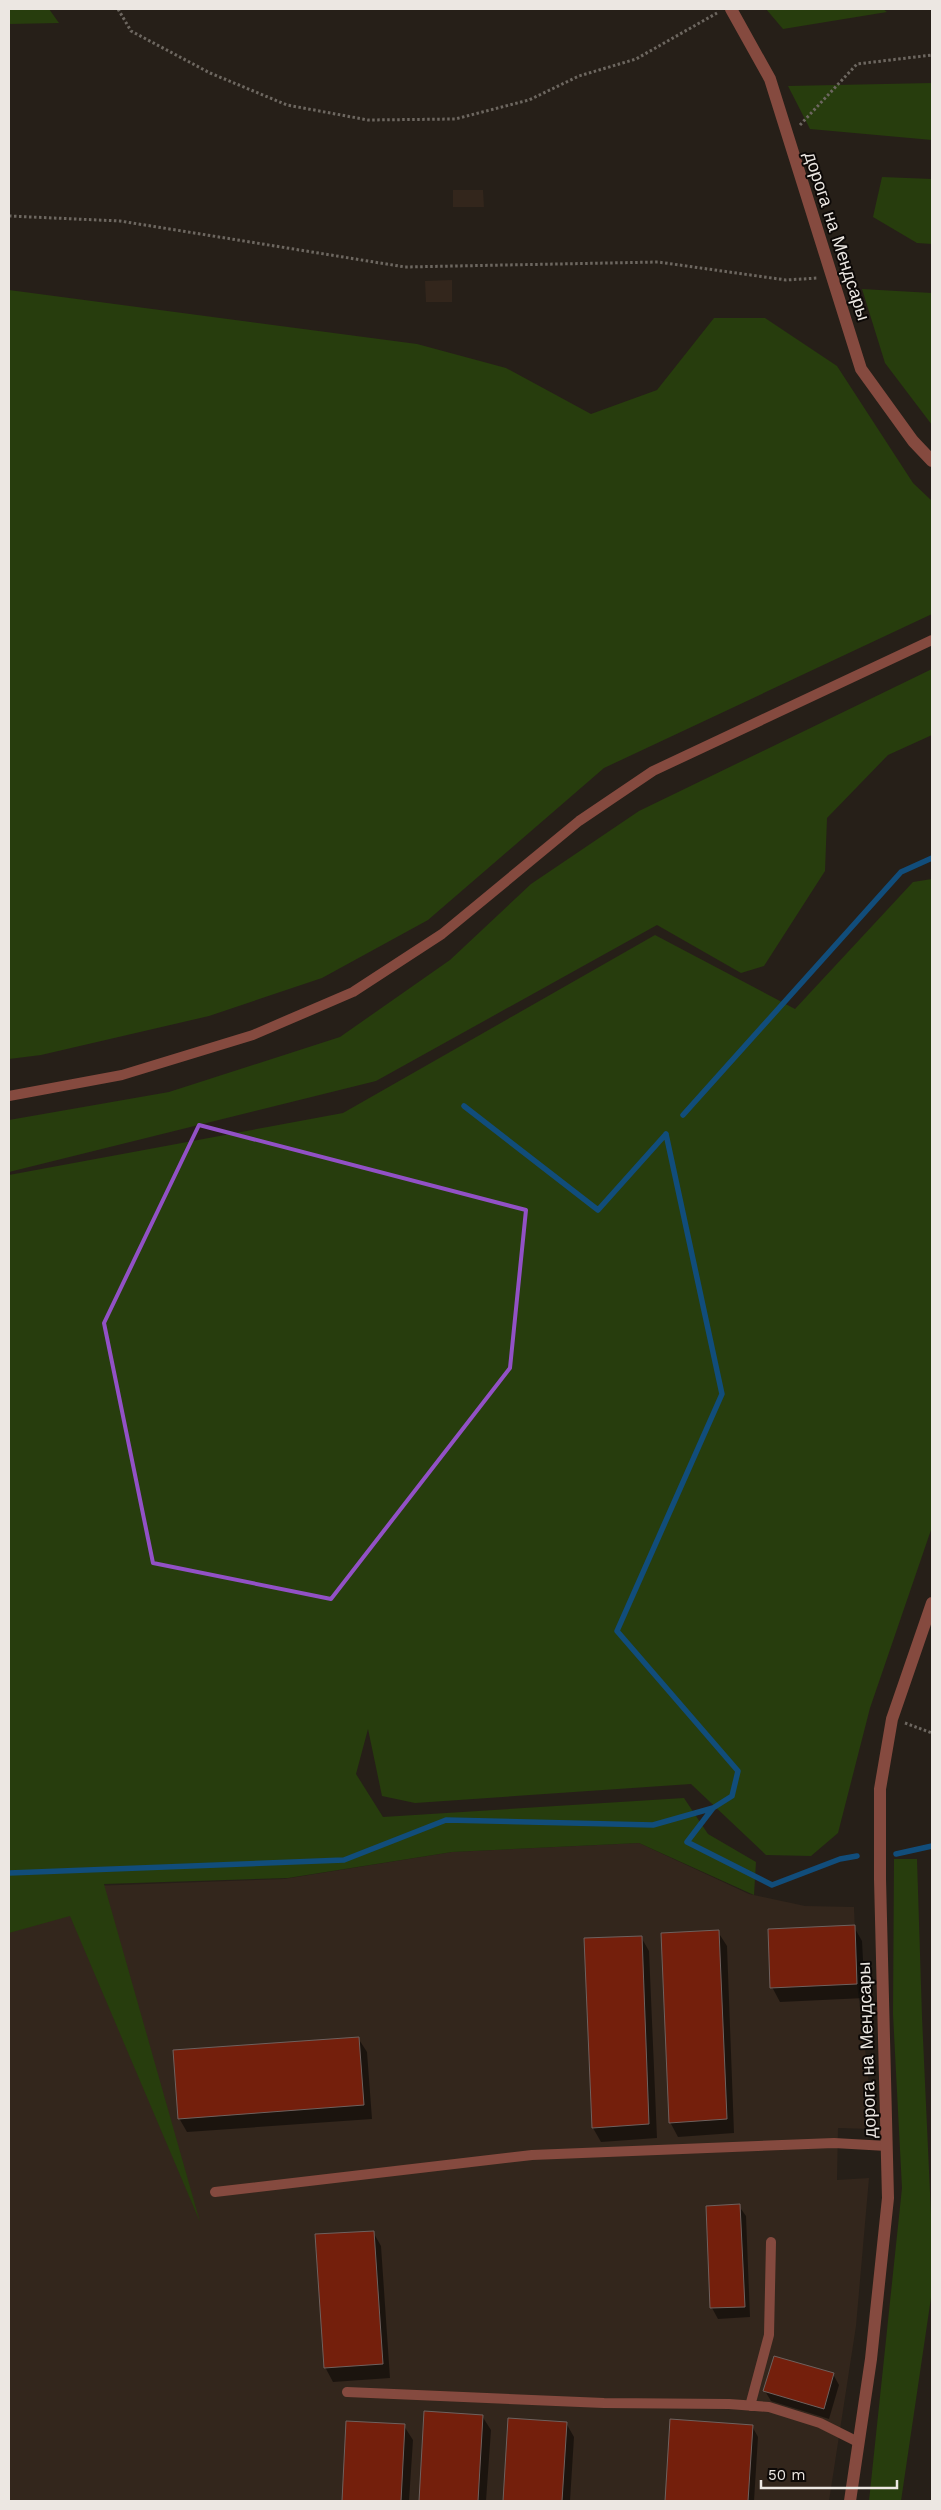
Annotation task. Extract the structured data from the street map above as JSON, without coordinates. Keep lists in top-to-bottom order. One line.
{"streets":{"street":["дорога на Мендсары"]},"scale_bar":"50 m"}
